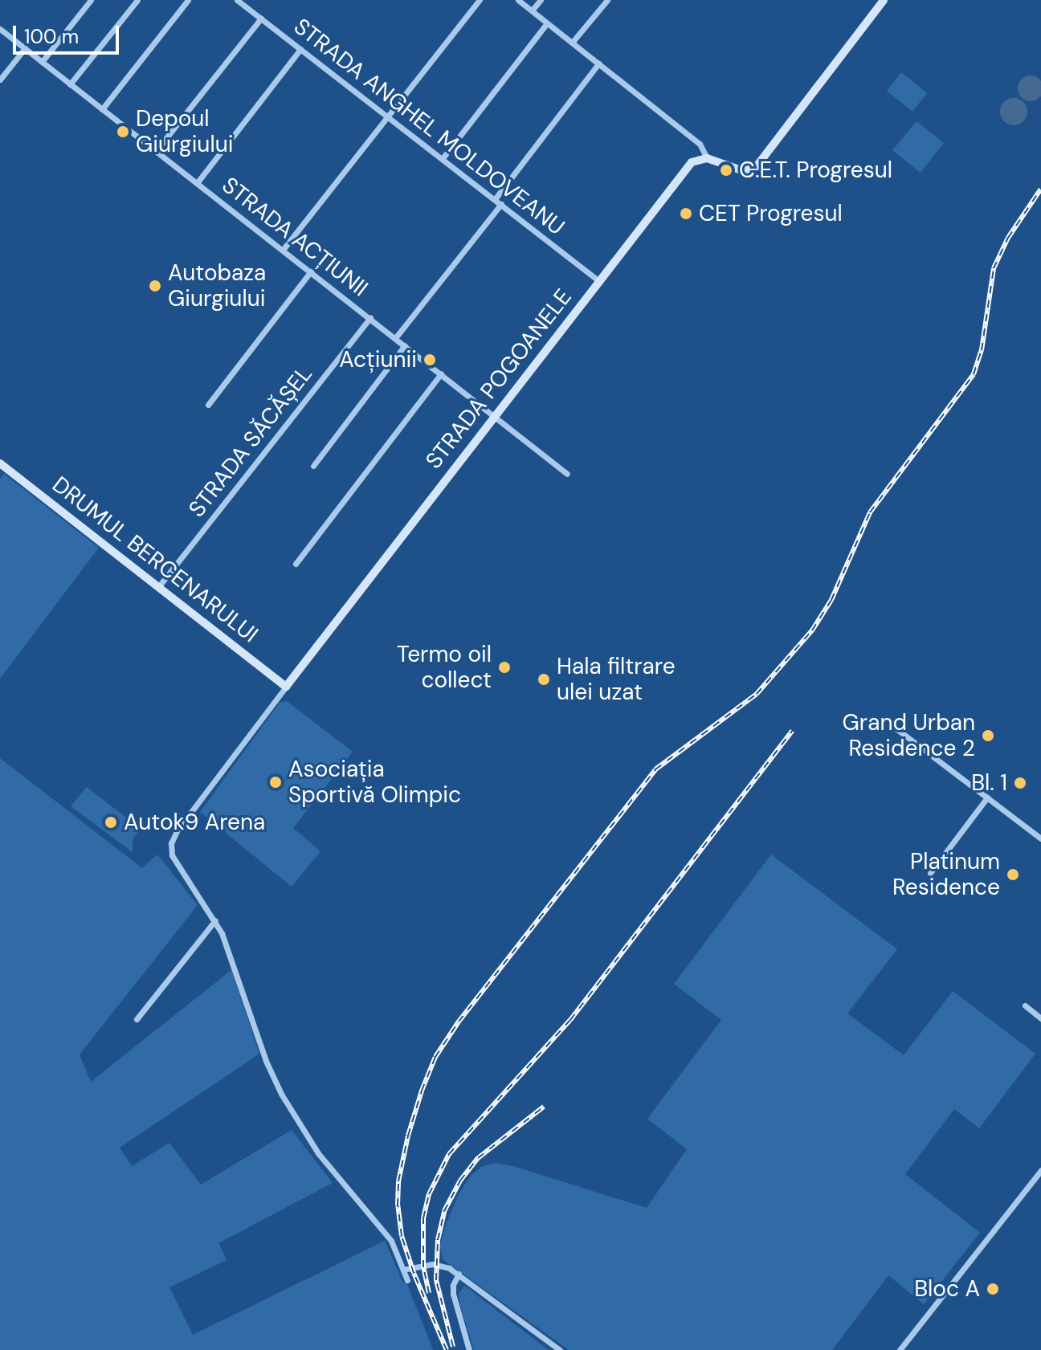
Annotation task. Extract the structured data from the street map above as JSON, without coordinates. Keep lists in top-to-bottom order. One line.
{"streets":{"street":["STRADA ANGHEL MOLDOVEANU","STRADA ACȚIUNII","STRADA POGOANELE","STRADA SĂCĂȘEL","DRUMUL BERCENARULUI"]},"crossings":[["STRADA ANGHEL MOLDOVEANU","STRADA POGOANELE"],["STRADA ACȚIUNII","STRADA POGOANELE"],["STRADA ACȚIUNII","STRADA SĂCĂȘEL"],["STRADA POGOANELE","DRUMUL BERCENARULUI"],["STRADA SĂCĂȘEL","DRUMUL BERCENARULUI"]],"places":["Depoul Giurgiului","C.E.T. Progresul","CET Progresul","Autobaza Giurgiului","Acțiunii","Termo oil collect","Hala filtrare ulei uzat","Grand Urban Residence 2","Asociația Sportivă Olimpic","Bl. 1","Autok9 Arena","Platinum Residence","Bloc A"],"scale_bar":"100 m"}
